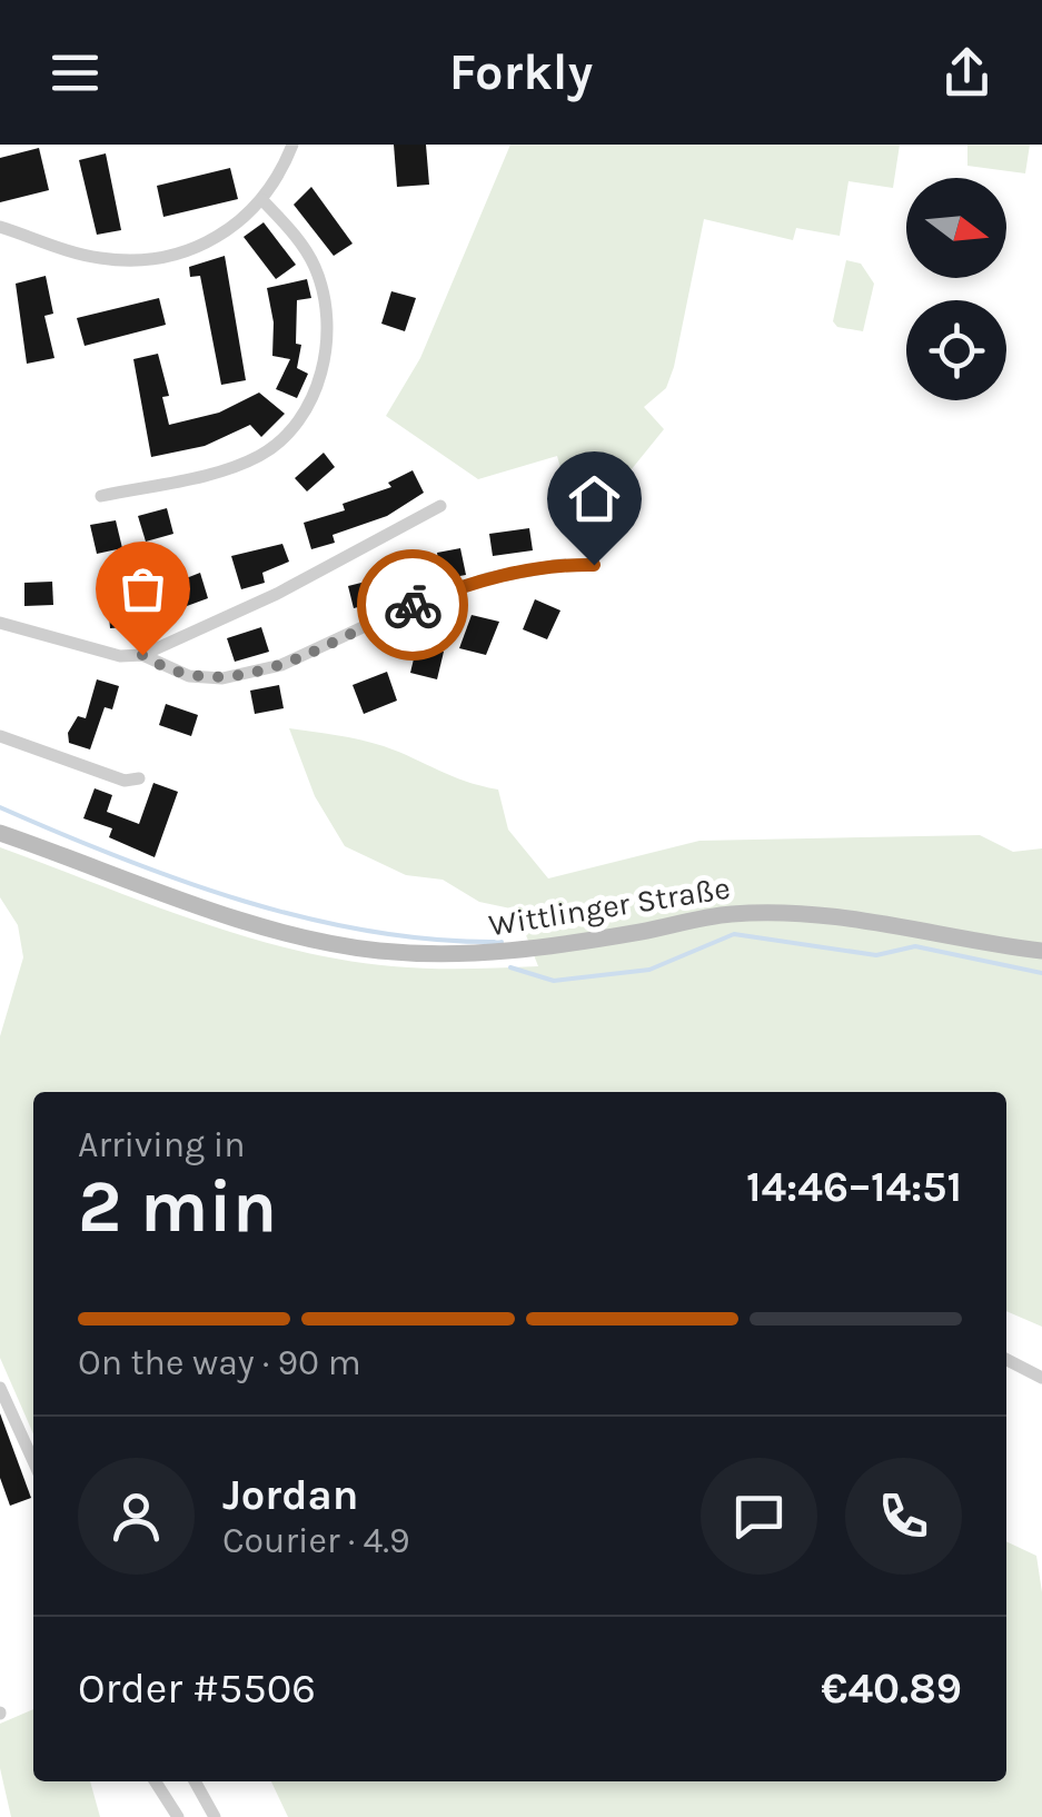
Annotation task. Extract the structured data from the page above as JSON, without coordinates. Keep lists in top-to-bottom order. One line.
{"streets":{"street":["Wittlinger Straße"]},"north":"right","page":{"header":"Forkly","heading":["2 min","Arriving in","14:46–14:51"],"panel":["Jordan","Courier · 4.9","Order #5506","€40.89"],"bar":"On the way · 90 m"}}
